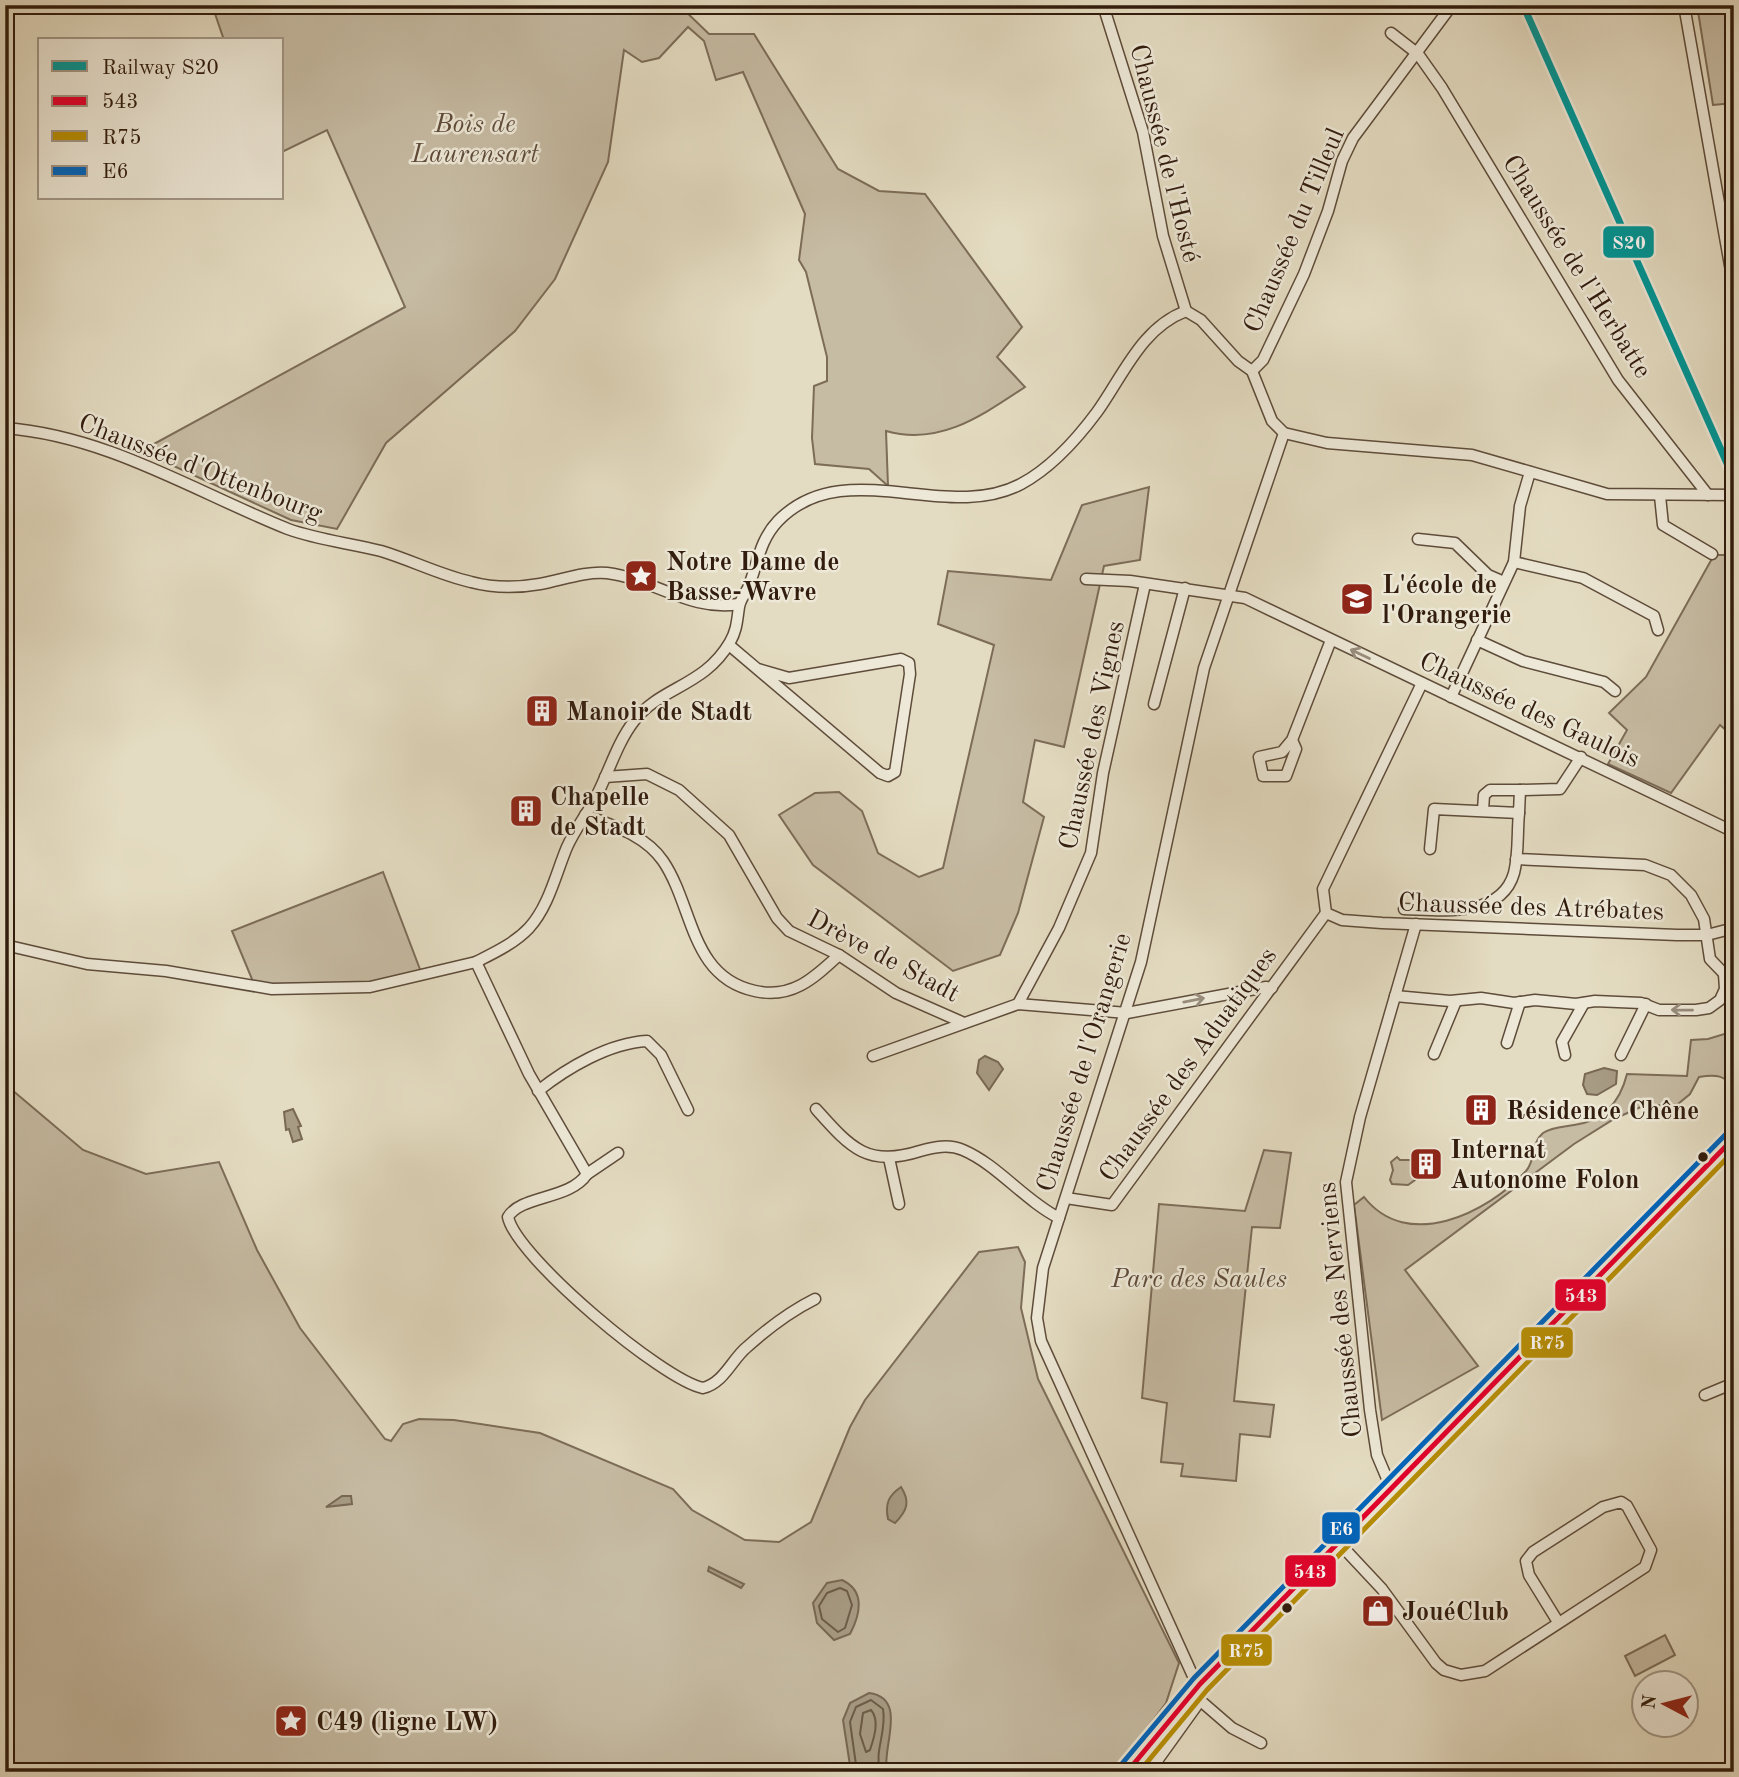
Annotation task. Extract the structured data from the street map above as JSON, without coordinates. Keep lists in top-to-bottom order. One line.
{"streets":{"street":["Chaussée de l'Hosté","Chaussée du Tilleul","Chaussée de l'Herbatte","Chaussée d'Ottenbourg","Chaussée des Gaulois","Chaussée des Vignes","Chaussée des Atrébates","Drève de Stadt","Chaussée de l'Orangerie","Chaussée des Aduatiques","Chaussée des Nerviens"]},"crossings":[["Chaussée du Tilleul","Chaussée de l'Herbatte"],["Chaussée des Gaulois","Chaussée des Vignes"],["Chaussée des Gaulois","Chaussée de l'Orangerie"],["Chaussée des Atrébates","Chaussée des Aduatiques"],["Chaussée des Atrébates","Chaussée des Nerviens"],["Chaussée de l'Orangerie","Chaussée des Aduatiques"]],"parks":["Bois de Laurensart","Parc des Saules"],"places":{"place":["Notre Dame de Basse-Wavre","C49 (ligne LW)"],"school or university":["L'école de l'Orangerie"],"building":["Manoir de Stadt","Chapelle de Stadt","Résidence Chêne","Internat Autonome Folon"],"shop":["JouéClub"]},"lines":["rail line S20","transit line E6","transit line 543","transit line R75"],"legend":["Railway S20","543","R75","E6"],"north":"left"}
